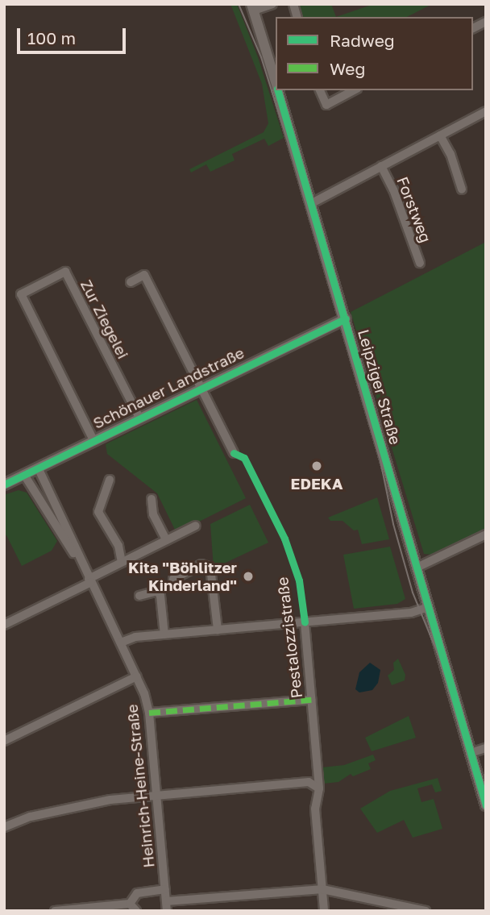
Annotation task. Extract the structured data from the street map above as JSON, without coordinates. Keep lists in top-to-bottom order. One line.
{"streets":{"street":["Forstweg","Zur Ziegelei","Leipziger Straße","Schönauer Landstraße","Pestalozzistraße","Heinrich-Heine-Straße"]},"crossings":[["Forstweg","Leipziger Straße"],["Zur Ziegelei","Schönauer Landstraße"],["Leipziger Straße","Schönauer Landstraße"],["Schönauer Landstraße","Heinrich-Heine-Straße"]],"places":["EDEKA","Kita \"Böhlitzer Kinderland\""],"legend":["Radweg","Weg"],"scale_bar":"100 m"}
